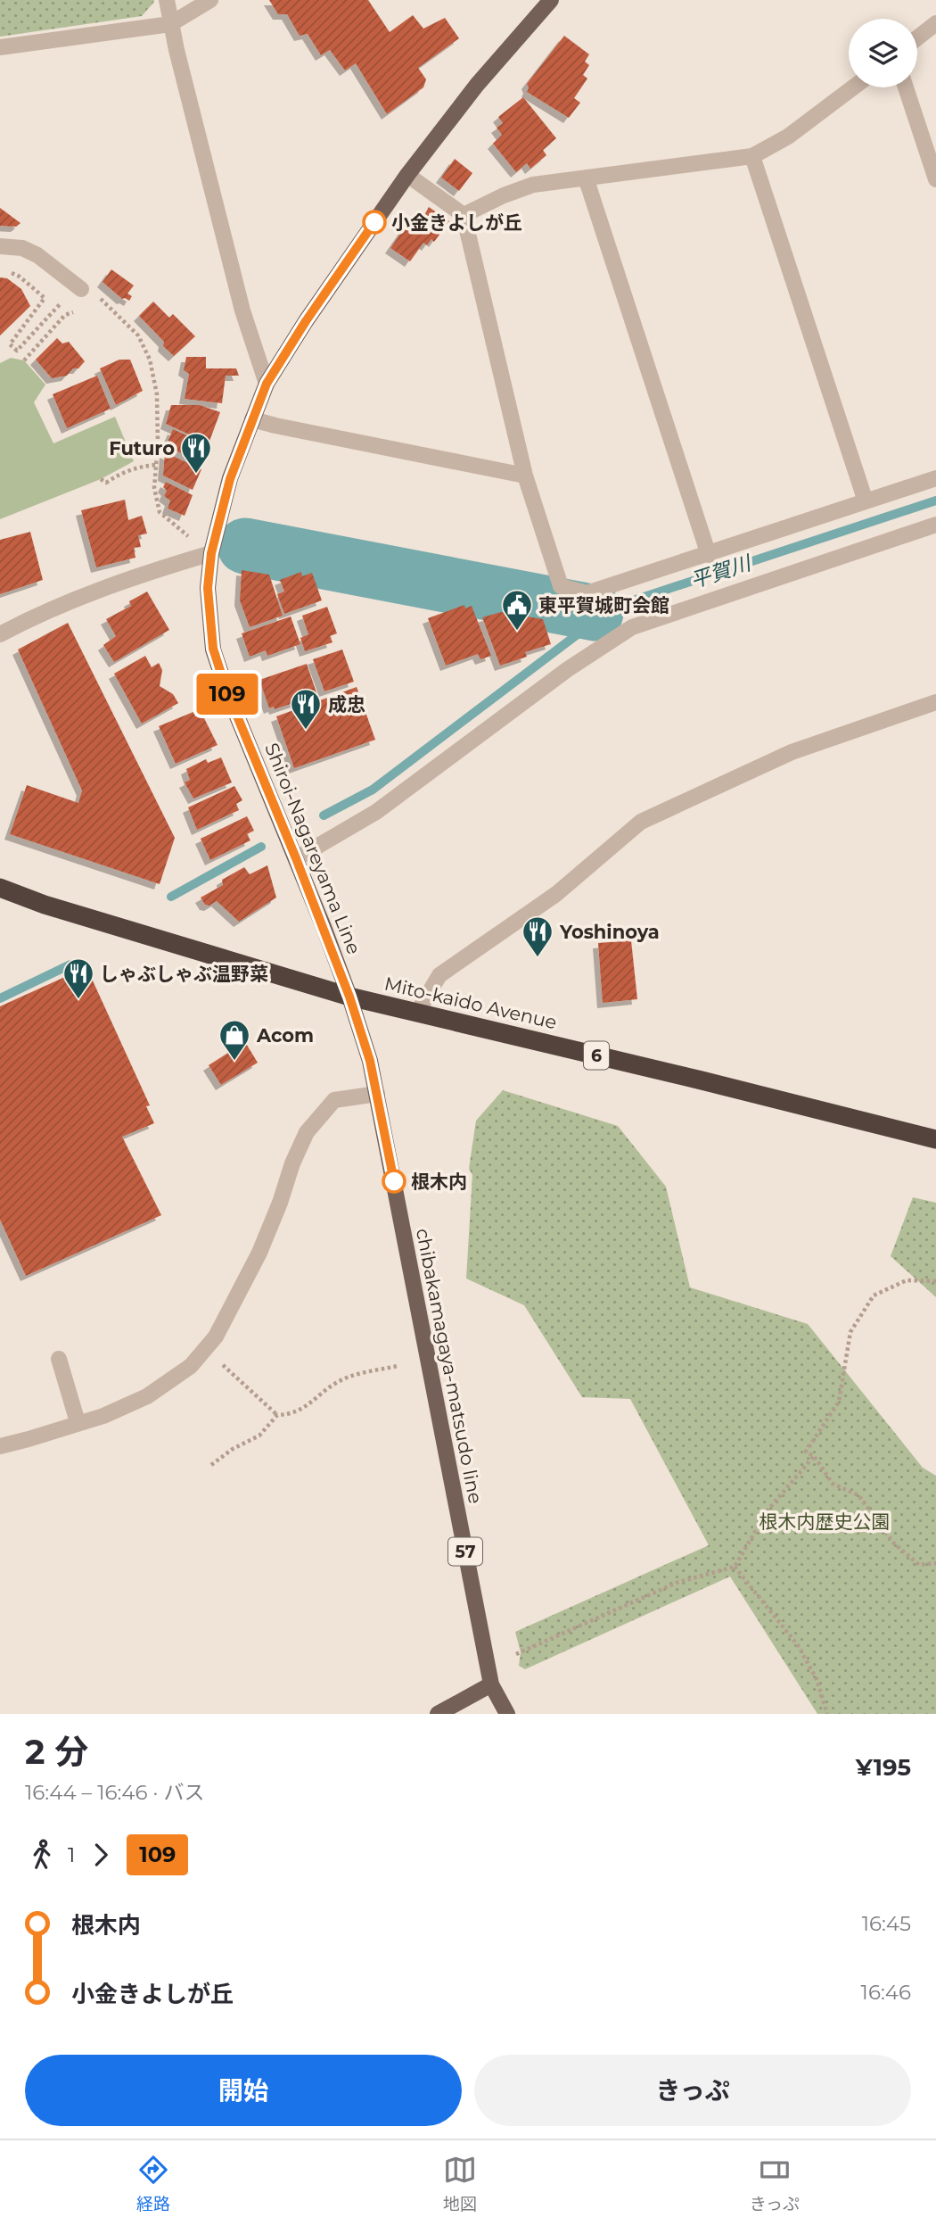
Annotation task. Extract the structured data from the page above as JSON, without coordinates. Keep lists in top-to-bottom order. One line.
{"streets":{"highway":["Mito-kaido Avenue","6"],"main road":["Shiroi-Nagareyama Line","chibakamagaya-matsudo line","57"]},"crossings":[["Shiroi-Nagareyama Line","Mito-kaido Avenue"],["Shiroi-Nagareyama Line","chibakamagaya-matsudo line"],["Mito-kaido Avenue","chibakamagaya-matsudo line"]],"water":["平賀川"],"parks":["根木内歴史公園"],"places":{"other":["小金きよしが丘","根木内"],"restaurant":["Futuro","成忠","Yoshinoya","しゃぶしゃぶ温野菜"],"public building":["東平賀城町会館"],"shop":["Acom"]},"lines":["bus line 109"],"page":{"on_map":"109","heading":["2 分","16:44 – 16:46 · バス","¥195"],"legs":["1","109"],"list":[{"name":"根木内","value":"16:45"},{"name":"小金きよしが丘","value":"16:46"}],"buttons":["開始","きっぷ"],"tabs":["経路","地図","きっぷ"]}}
